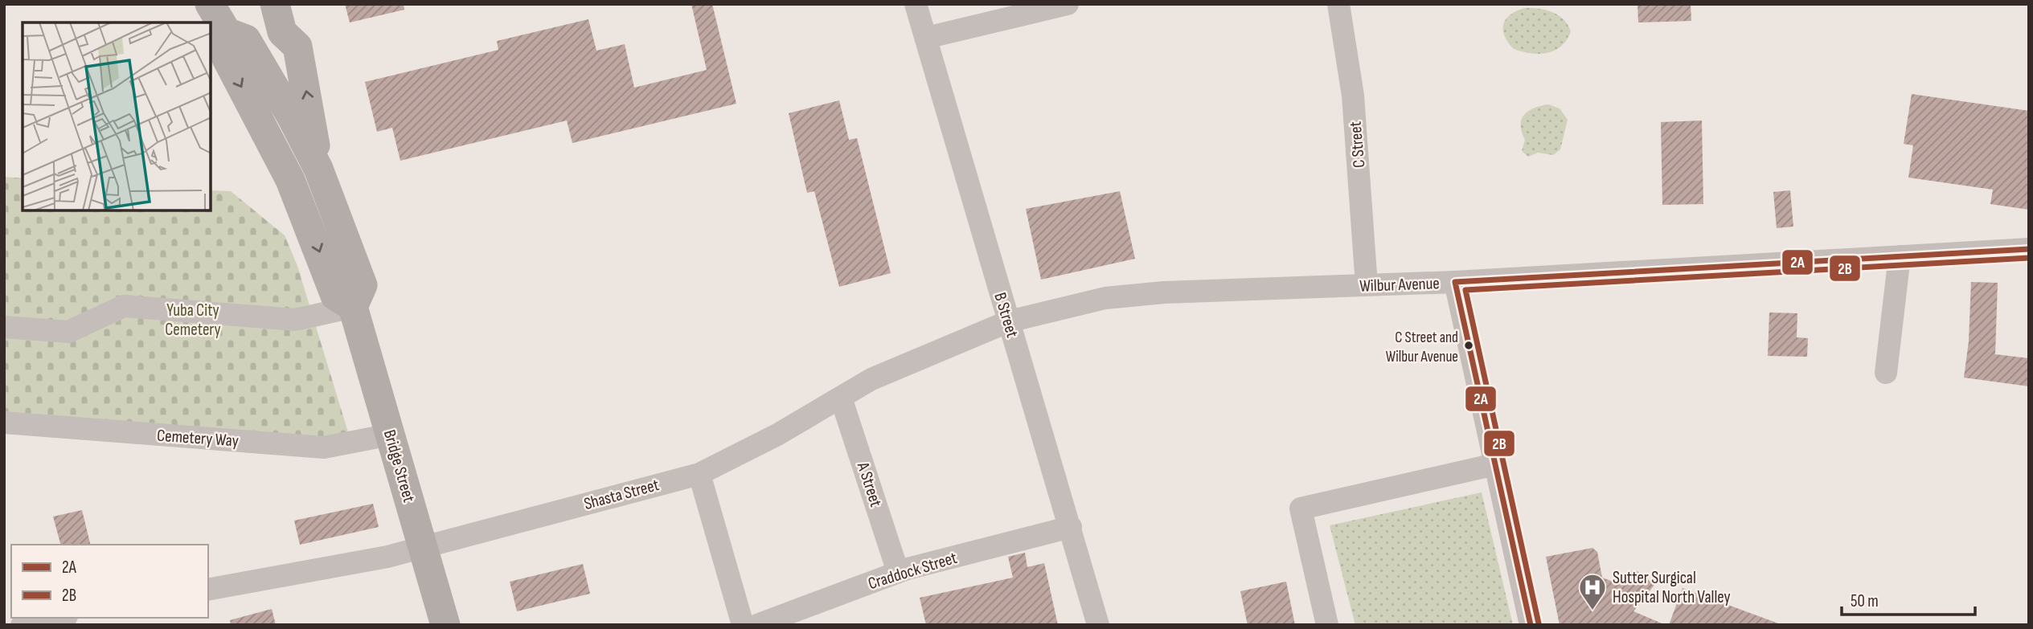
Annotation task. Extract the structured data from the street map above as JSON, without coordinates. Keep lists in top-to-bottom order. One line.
{"streets":{"main road":["Bridge Street"],"street":["C Street","Wilbur Avenue","B Street","Cemetery Way","A Street","Shasta Street","Craddock Street"]},"crossings":[["C Street","Wilbur Avenue"],["Wilbur Avenue","B Street"],["Wilbur Avenue","Shasta Street"],["B Street","Shasta Street"],["B Street","Craddock Street"],["Cemetery Way","Bridge Street"],["Bridge Street","Shasta Street"],["A Street","Shasta Street"],["A Street","Craddock Street"]],"parks":["Yuba City Cemetery"],"places":{"other":["C Street and Wilbur Avenue"],"hospital":["Sutter Surgical Hospital North Valley"]},"lines":["transit line 2A","transit line 2B"],"legend":["2A","2B"],"scale_bar":"50 m"}
